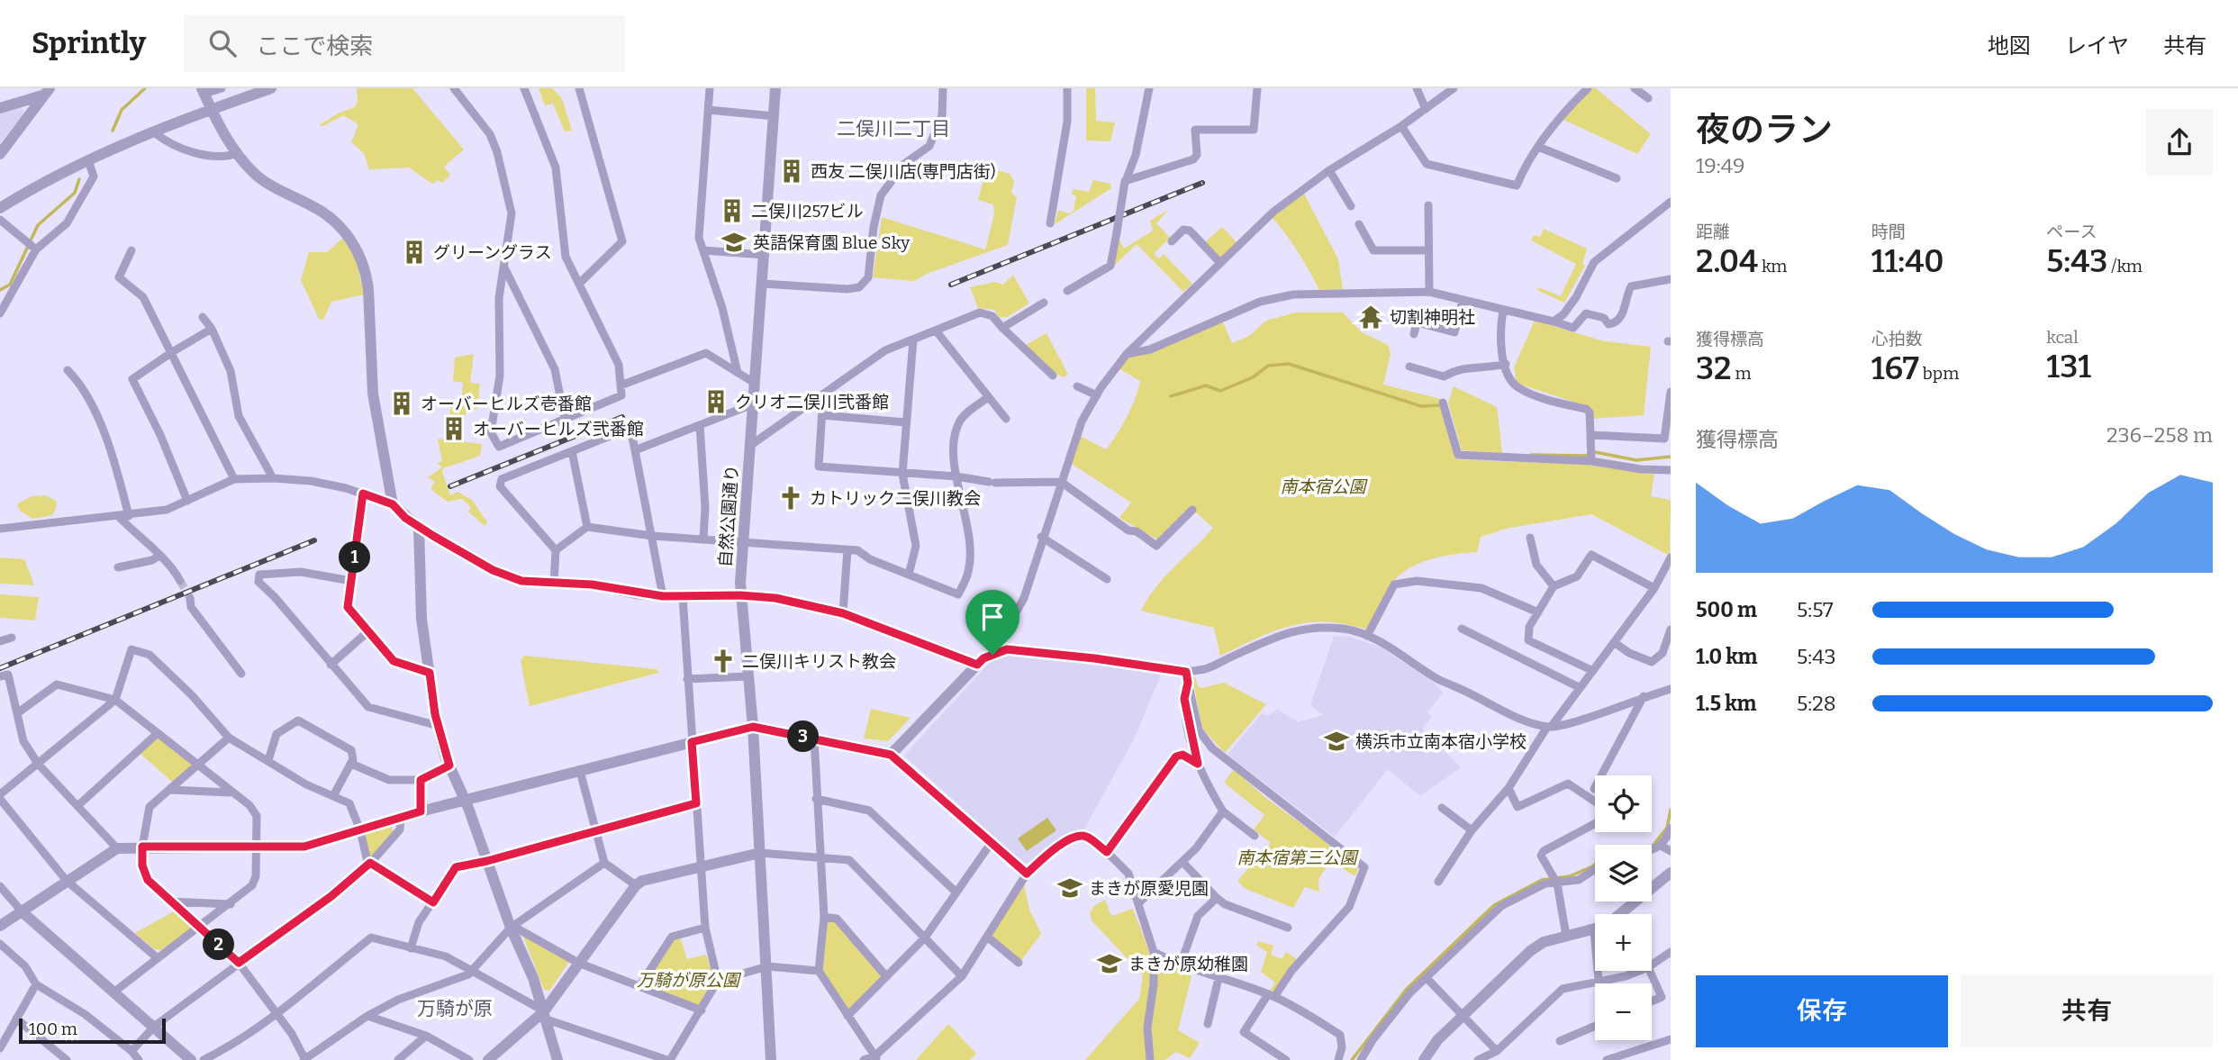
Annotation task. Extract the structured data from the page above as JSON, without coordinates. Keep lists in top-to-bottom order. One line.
{"streets":{"street":["自然公園通り"]},"districts":["二俣川二丁目","万騎が原"],"parks":["南本宿公園","南本宿第三公園","万騎が原公園"],"places":{"building":["西友 二俣川店(専門店街)","二俣川257ビル","グリーングラス","クリオ二俣川弐番館","オーバーヒルズ壱番館","オーバーヒルズ弐番館"],"school or university":["英語保育園 Blue Sky","横浜市立南本宿小学校","まきが原愛児園","まきが原幼稚園"],"temple":["切割神明社"],"church":["カトリック二俣川教会","二俣川キリスト教会"]},"scale_bar":"100 m","page":{"header":"Sprintly","search":"ここで検索","nav":["地図","レイヤ","共有"],"heading":["夜のラン","19:49"],"stats":[["距離","2.04 km"],["時間","11:40"],["ペース","5:43 /km"],["獲得標高","32 m"],["心拍数","167 bpm"],["kcal","131"]],"chart":["獲得標高","236–258 m"],"pins":["1","3","2"],"list":[{"name":"500 m","note":"5:57"},{"name":"1.0 km","note":"5:43"},{"name":"1.5 km","note":"5:28"}],"map_buttons":["+","−"],"buttons":["保存","共有"],"scale":"100 m"}}
